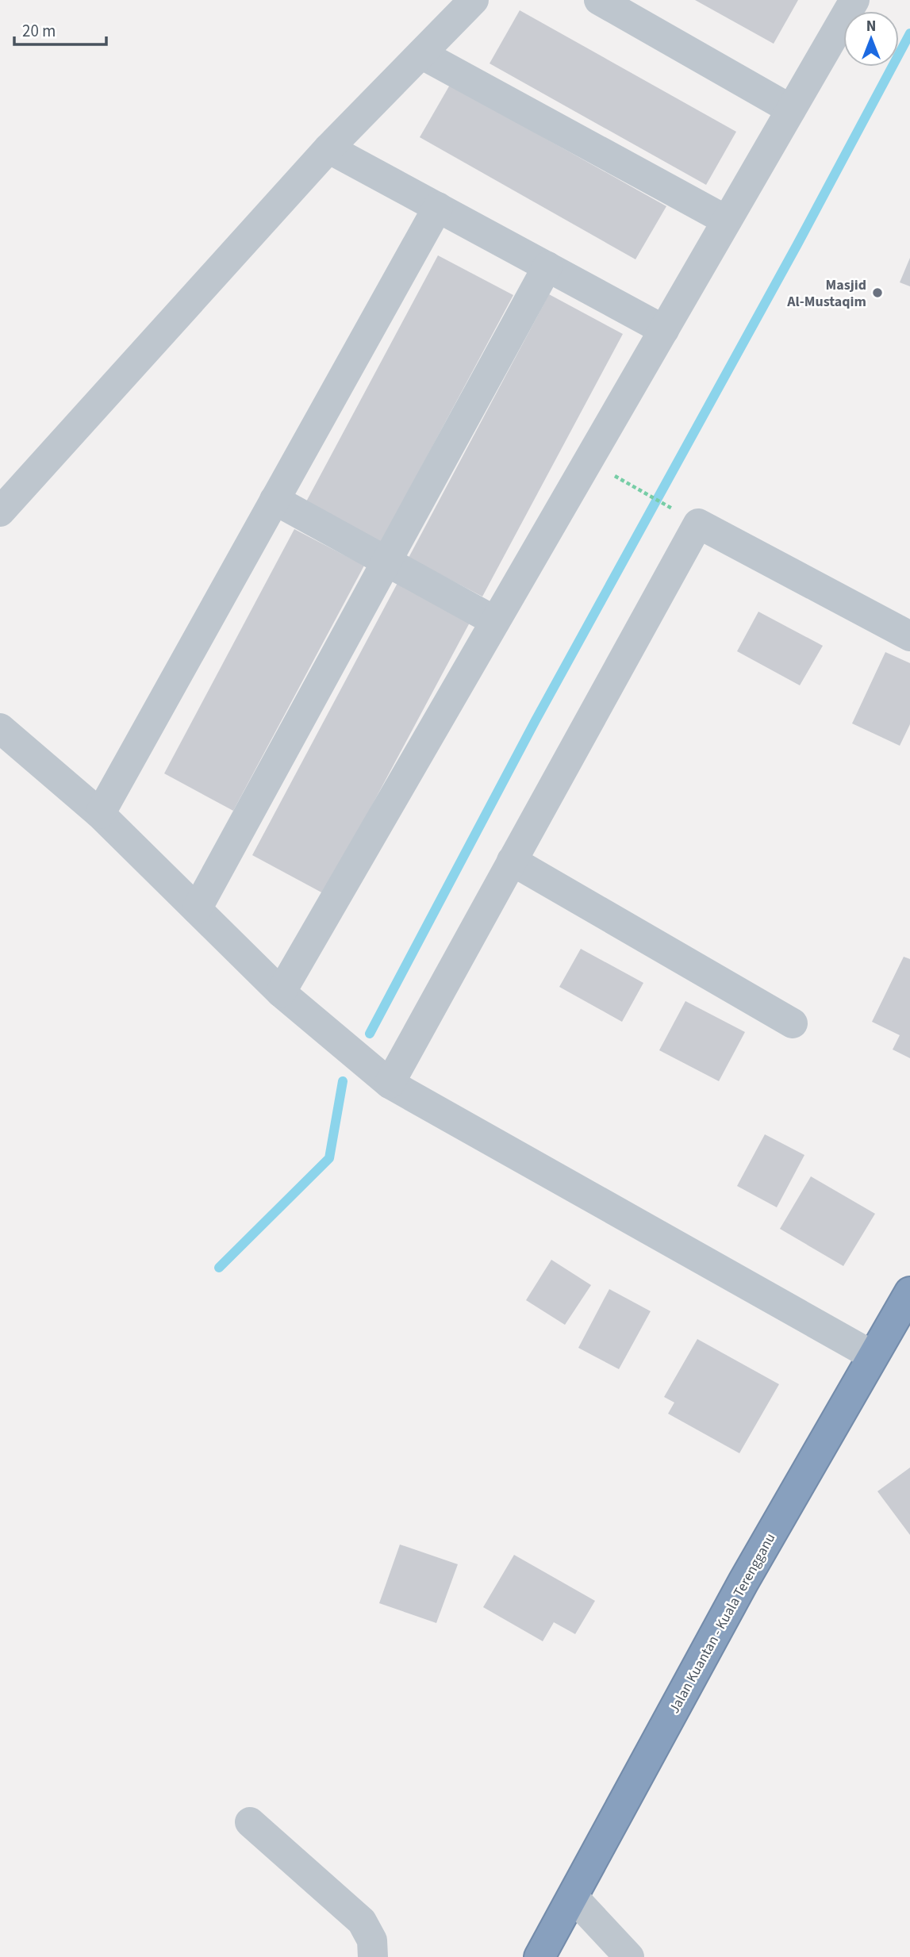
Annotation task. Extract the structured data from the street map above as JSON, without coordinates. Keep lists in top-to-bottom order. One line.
{"streets":{"highway":["Jalan Kuantan - Kuala Terengganu"]},"places":["Masjid Al-Mustaqim"],"scale_bar":"20 m","north":"top"}
